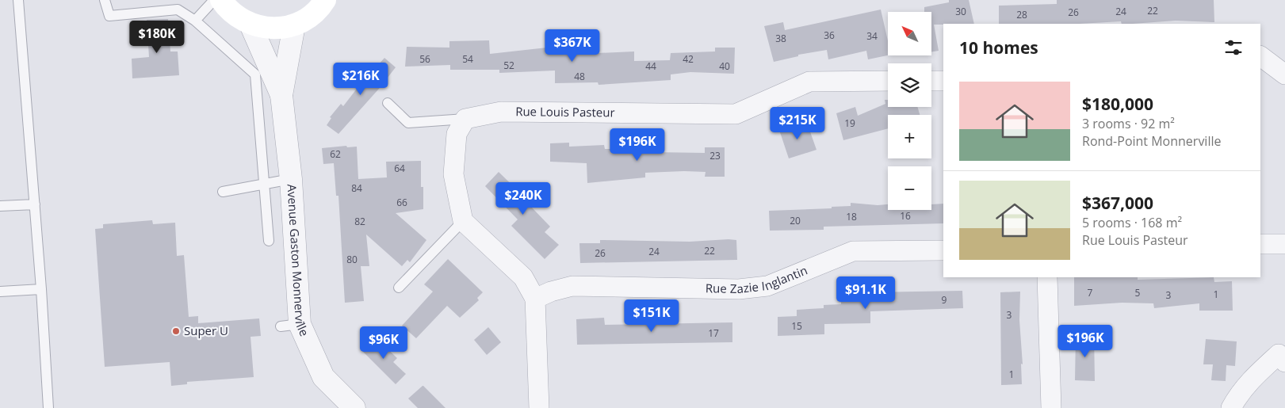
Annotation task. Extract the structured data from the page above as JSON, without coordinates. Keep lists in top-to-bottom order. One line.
{"streets":{"street":["Rue Louis Pasteur","Avenue Gaston Monnerville","Rue Zazie Inglantin"]},"places":["Super U"],"house_numbers":["22","30","24","26","28","36","34","38","56","54","42","52","44","40","48","19","62","23","64","84","66","16","18","20","82","22","24","26","80","7","5","1","3","9","3","15","17","1"],"north":"top left","page":{"map_buttons":["+","−"],"price":["$180K","$367K","$216K","$215K","$196K","$240K","$91.1K","$151K","$196K","$96K"],"heading":"10 homes","list":[{"name":"$180,000","note":"3 rooms · 92 m² · Rond-Point Monnerville"},{"name":"$367,000","note":"5 rooms · 168 m² · Rue Louis Pasteur"}]}}
